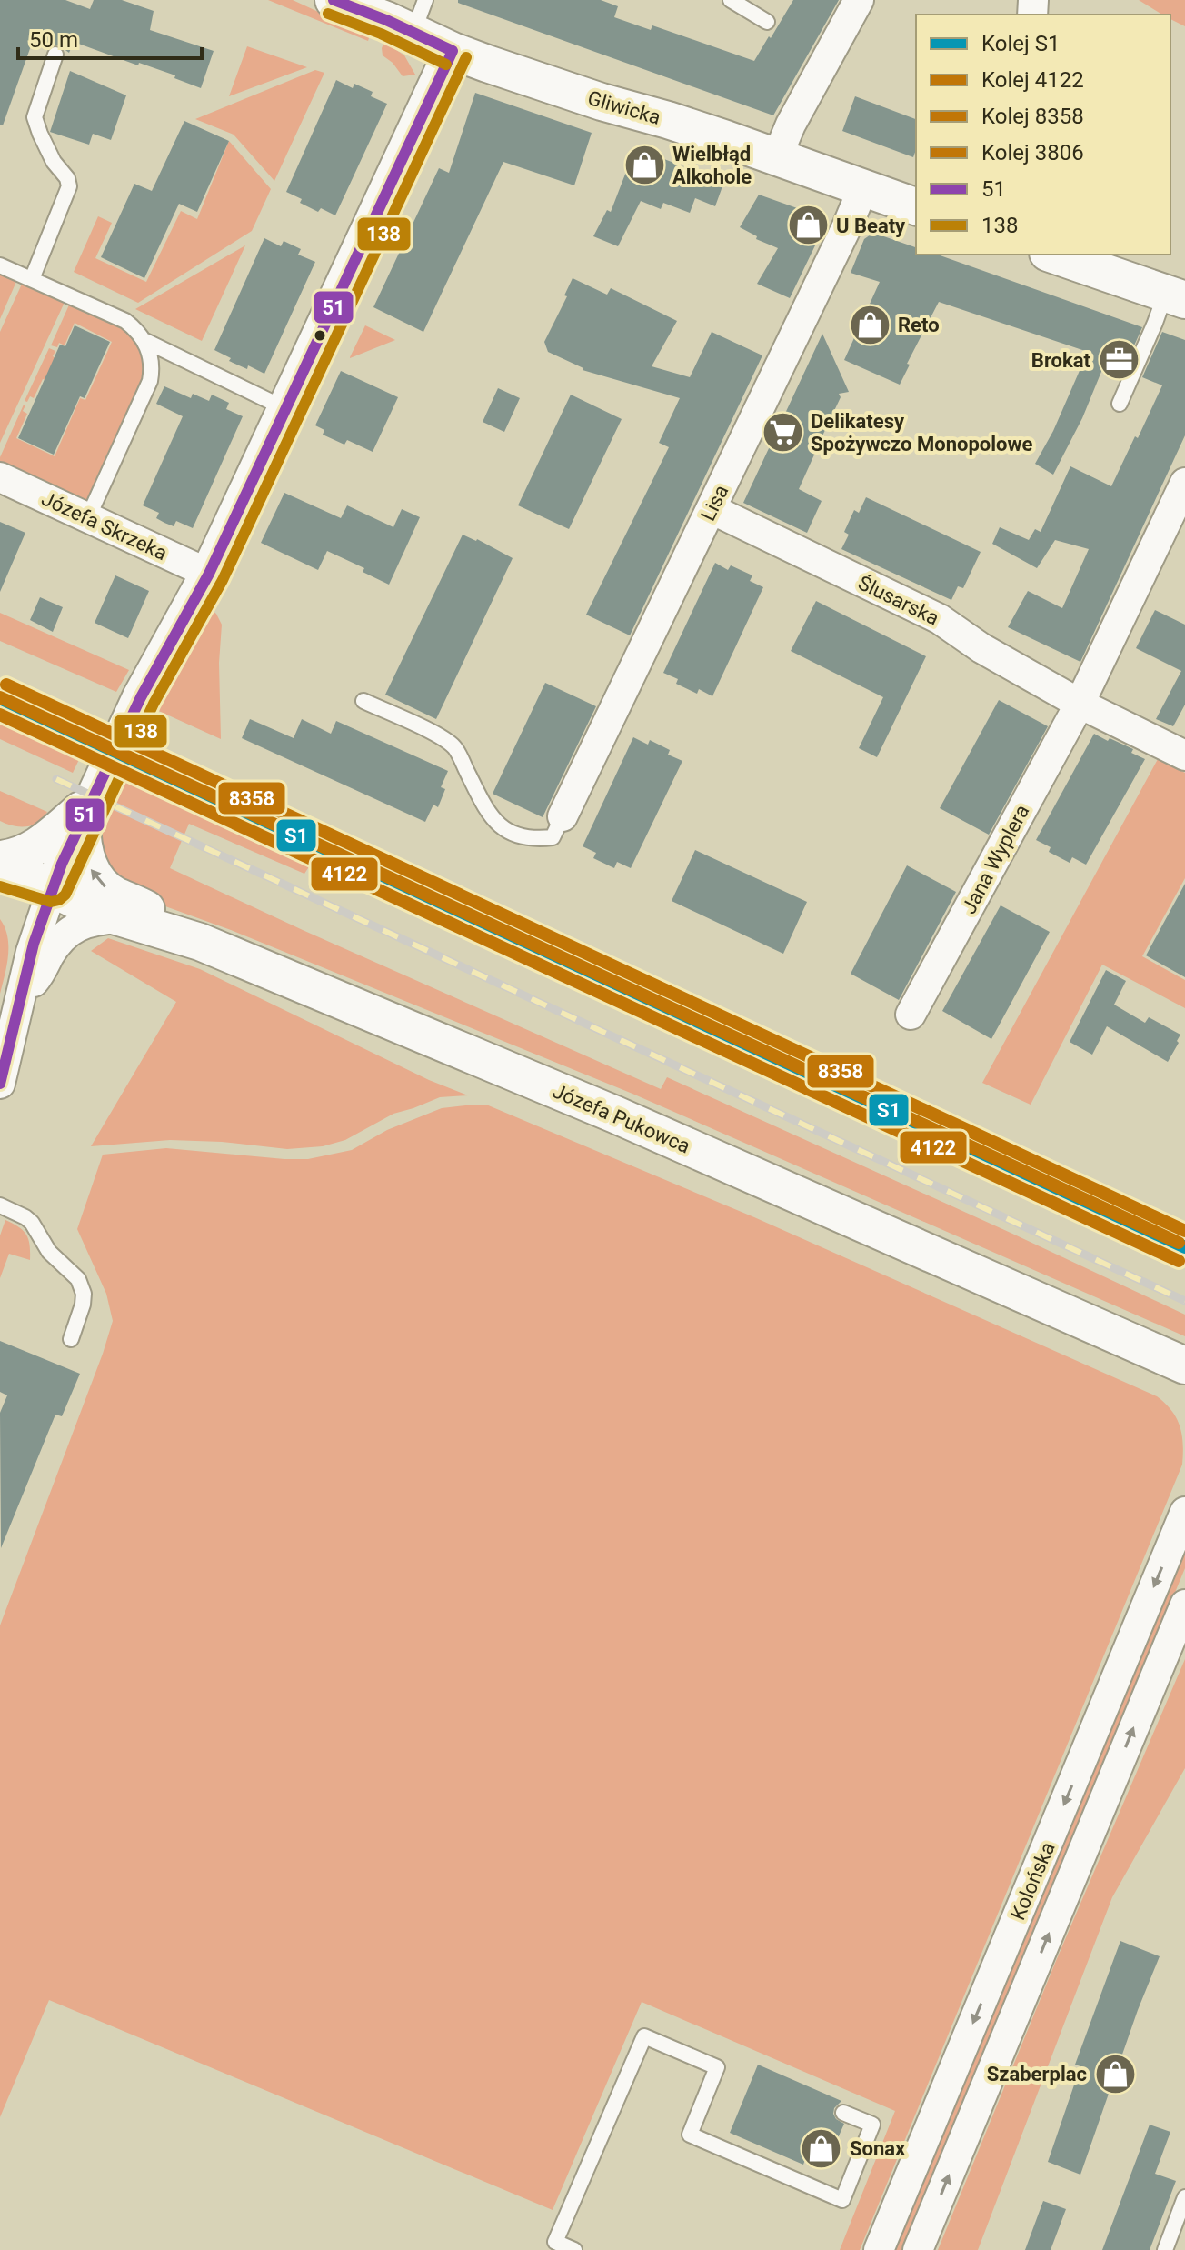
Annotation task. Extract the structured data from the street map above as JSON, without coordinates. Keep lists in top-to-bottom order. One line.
{"streets":{"street":["Gliwicka","Lisa","Józefa Skrzeka","Ślusarska","Jana Wyplera","Józefa Pukowca","Kolońska"]},"crossings":[["Gliwicka","Lisa"],["Lisa","Ślusarska"],["Ślusarska","Jana Wyplera"]],"places":{"shop":["Wielbłąd Alkohole","U Beaty","Reto","Szaberplac","Sonax"],"office":["Brokat"],"supermarket":["Delikatesy Spożywczo Monopolowe"]},"lines":["transit line 51","transit line 138","rail line 8358","rail line 3806","rail line S1","rail line 4122"],"legend":["Kolej S1","Kolej 4122","Kolej 8358","Kolej 3806","51","138"],"scale_bar":"50 m"}
